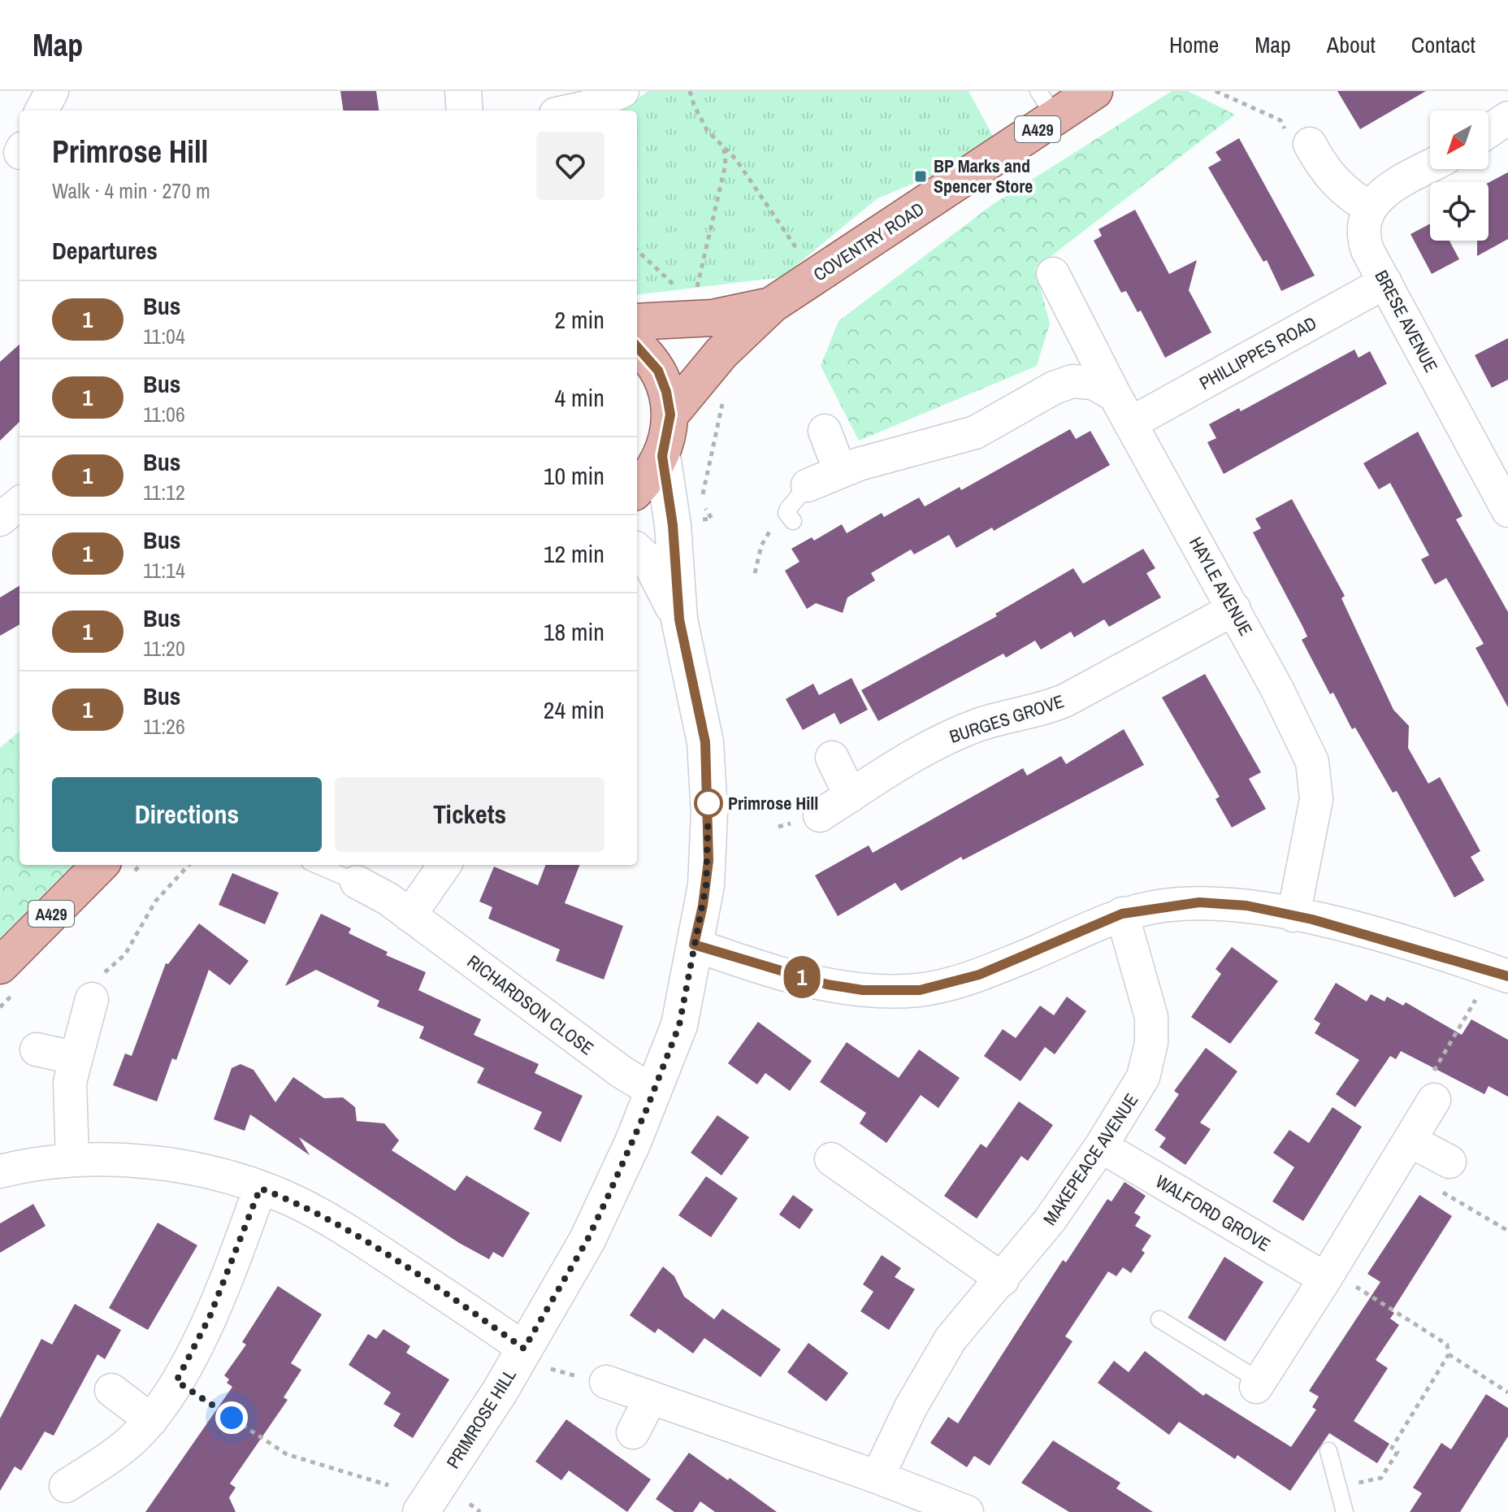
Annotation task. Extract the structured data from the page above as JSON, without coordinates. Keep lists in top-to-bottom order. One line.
{"streets":{"main road":["A429","COVENTRY ROAD"],"street":["BRESE AVENUE","PHILLIPPES ROAD","HAYLE AVENUE","BURGES GROVE","RICHARDSON CLOSE","MAKEPEACE AVENUE","WALFORD GROVE","PRIMROSE HILL"]},"crossings":[["COVENTRY ROAD","PRIMROSE HILL"],["BRESE AVENUE","PHILLIPPES ROAD"],["PHILLIPPES ROAD","HAYLE AVENUE"],["HAYLE AVENUE","BURGES GROVE"],["RICHARDSON CLOSE","PRIMROSE HILL"],["MAKEPEACE AVENUE","WALFORD GROVE"]],"places":{"transit":["BP Marks and Spencer Store"],"other":["Primrose Hill"]},"lines":["bus line 1"],"north":"bottom left","page":{"header":"Map","nav":["Home","Map","About","Contact"],"on_map":"1","heading":[["Primrose Hill","Walk · 4 min · 270 m"],"Departures"],"list":[{"mark":"1","name":"Bus","note":"11:04","value":"2 min"},{"mark":"1","name":"Bus","note":"11:06","value":"4 min"},{"mark":"1","name":"Bus","note":"11:12","value":"10 min"},{"mark":"1","name":"Bus","note":"11:14","value":"12 min"},{"mark":"1","name":"Bus","note":"11:20","value":"18 min"},{"mark":"1","name":"Bus","note":"11:26","value":"24 min"}],"buttons":["Directions","Tickets"]}}
